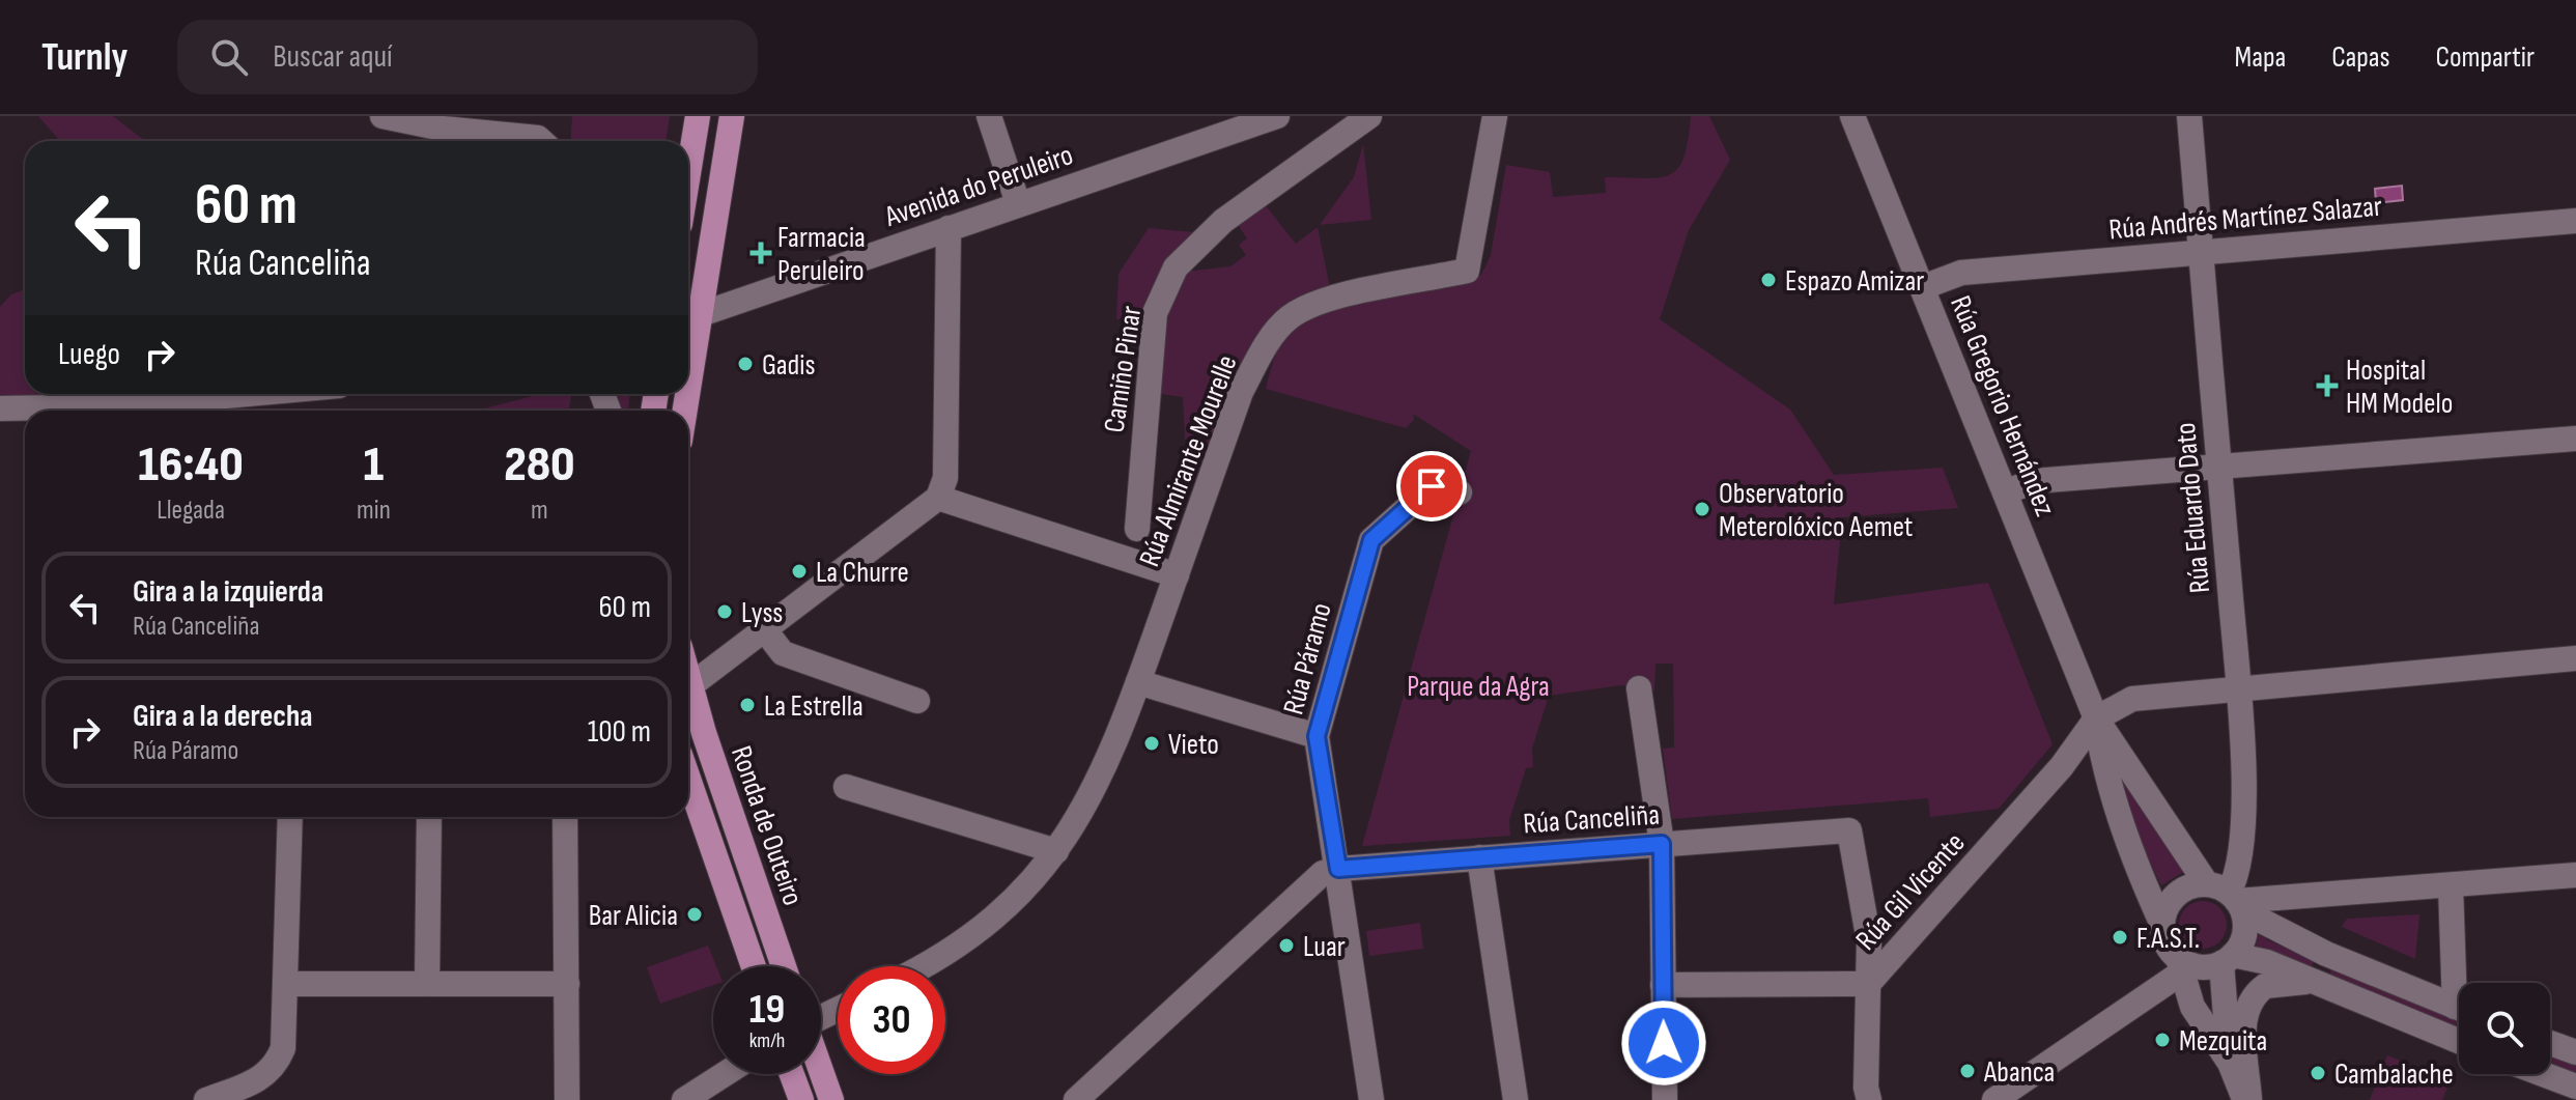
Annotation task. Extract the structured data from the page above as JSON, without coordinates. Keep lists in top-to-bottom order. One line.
{"streets":{"main road":["Ronda de Outeiro"],"street":["Avenida do Peruleiro","Rúa Andrés Martínez Salazar","Camiño Pinar","Rúa Gregorio Hernández","Rúa Almirante Mourelle","Rúa Eduardo Dato","Rúa Páramo","Rúa Canceliña","Rúa Gil Vicente"]},"crossings":[["Rúa Andrés Martínez Salazar","Rúa Gregorio Hernández"],["Rúa Andrés Martínez Salazar","Rúa Eduardo Dato"],["Rúa Gregorio Hernández","Rúa Eduardo Dato"],["Rúa Gregorio Hernández","Rúa Gil Vicente"],["Rúa Páramo","Rúa Canceliña"],["Rúa Canceliña","Rúa Gil Vicente"]],"parks":["Parque da Agra"],"places":{"health":["Farmacia Peruleiro","Hospital HM Modelo"],"other":["Espazo Amizar","Gadis","Observatorio Meterolóxico Aemet","La Churre","Lyss","La Estrella","Vieto","Bar Alicia","F.A.S.T.","Luar","Mezquita","Abanca","Cambalache"]},"page":{"header":"Turnly","search":"Buscar aquí","nav":["Mapa","Capas","Compartir"],"turn":["60 m","Rúa Canceliña"],"then":"Luego","eta":["16:40","Llegada","1","min","280","m"],"list":[{"name":"Gira a la izquierda","note":"Rúa Canceliña","value":"60 m"},{"name":"Gira a la derecha","note":"Rúa Páramo","value":"100 m"}],"speed":"19 km/h","limit":"30"}}
